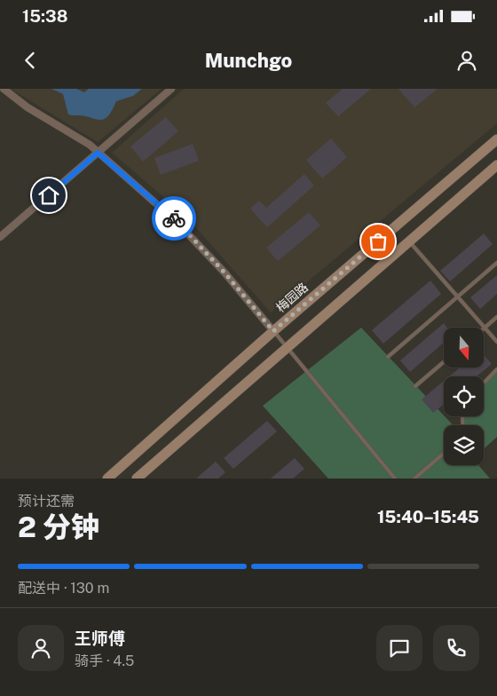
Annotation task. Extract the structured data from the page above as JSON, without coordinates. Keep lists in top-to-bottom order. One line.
{"streets":{"main road":["梅园路"]},"north":"bottom","page":{"status":"15:38","header":"Munchgo","heading":["2 分钟","预计还需","15:40–15:45"],"panel":["王师傅","骑手 · 4.5"],"bar":"配送中 · 130 m"}}
